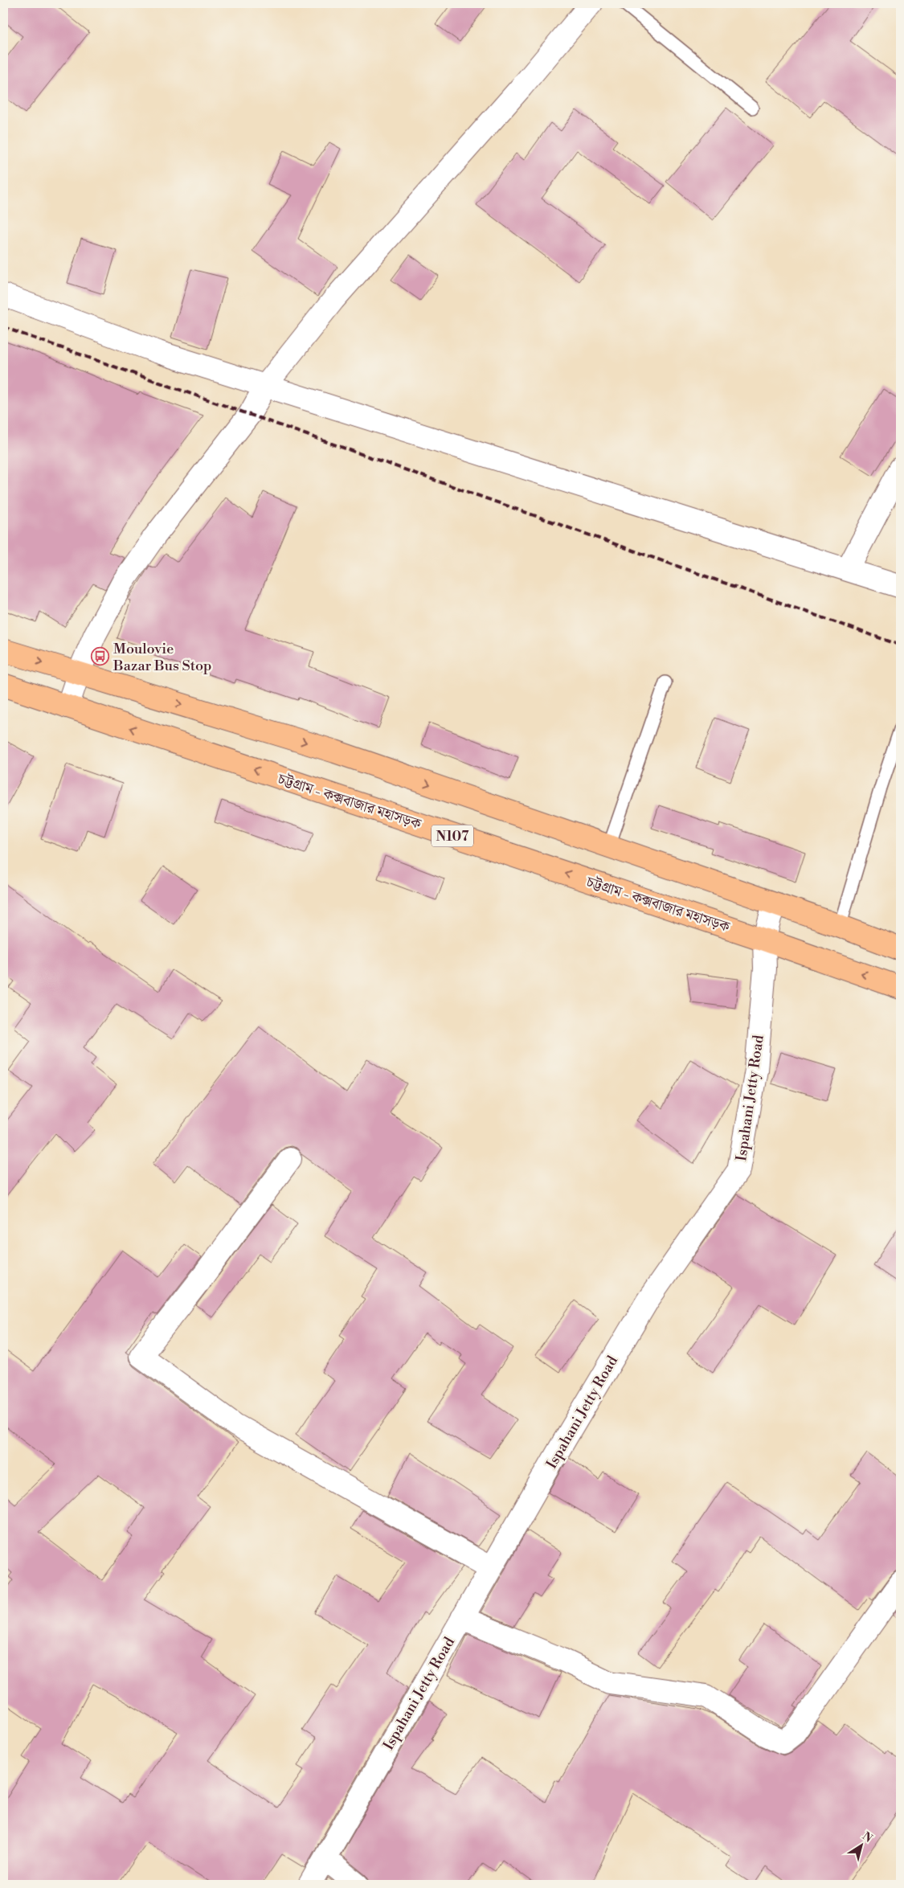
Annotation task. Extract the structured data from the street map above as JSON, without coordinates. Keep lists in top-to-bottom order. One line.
{"streets":{"highway":["চট্টগ্রাম - কক্সবাজার মহাসড়ক","N107"],"street":["Ispahani Jetty Road"]},"crossings":[["চট্টগ্রাম - কক্সবাজার মহাসড়ক","Ispahani Jetty Road"]],"places":{"bus stop":["Moulovie Bazar Bus Stop"]},"north":"top right"}
